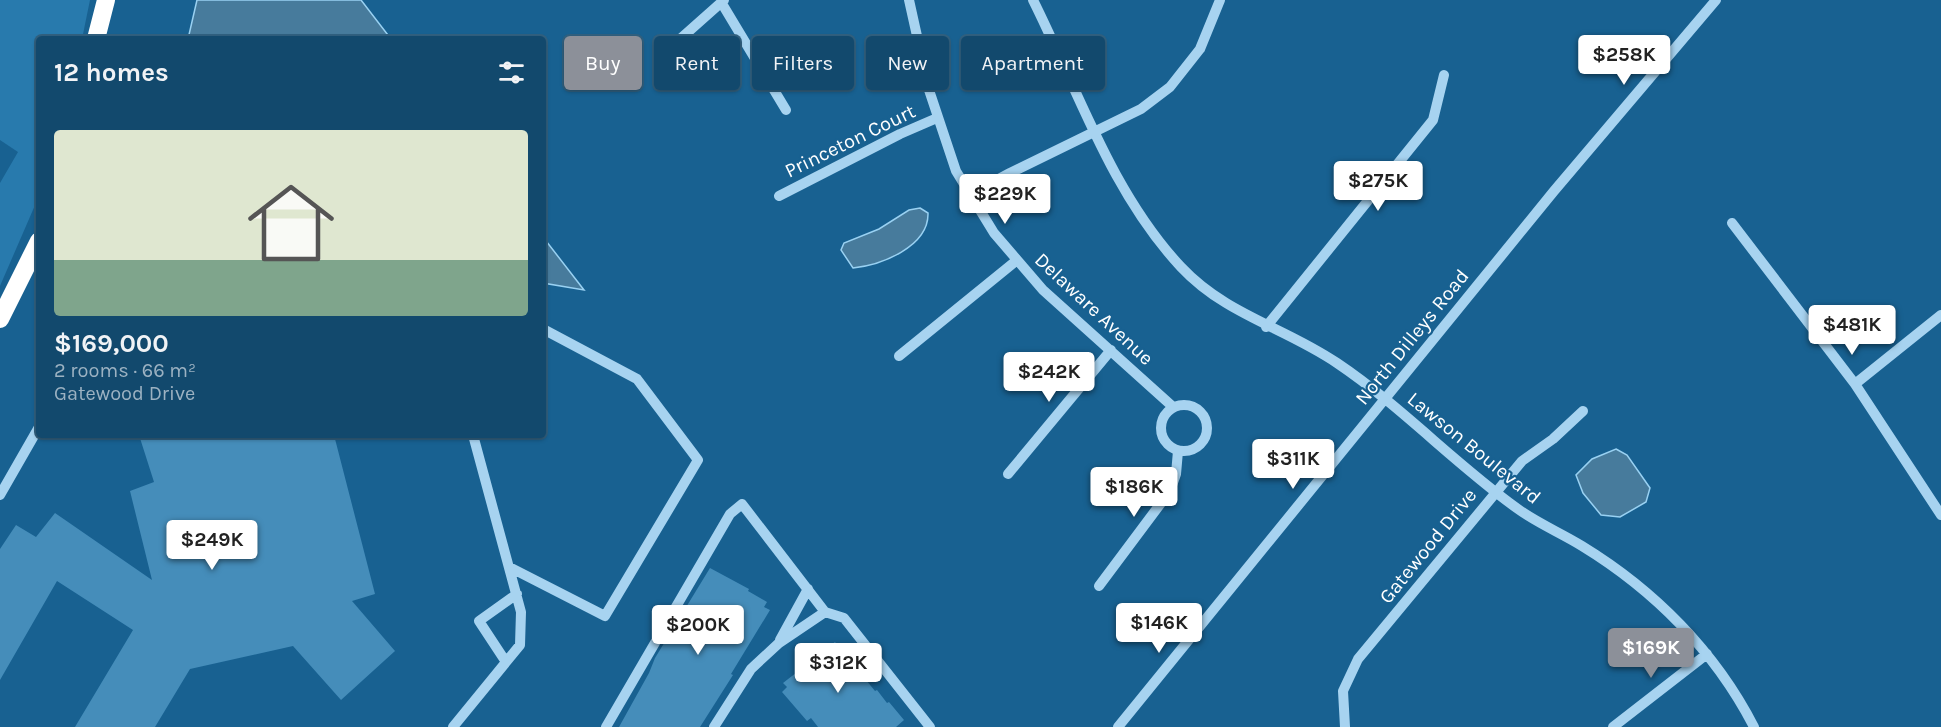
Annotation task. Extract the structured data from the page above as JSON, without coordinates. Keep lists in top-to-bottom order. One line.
{"streets":{"street":["Princeton Court","Delaware Avenue","North Dilleys Road","Lawson Boulevard","Gatewood Drive"]},"crossings":[["Princeton Court","Delaware Avenue"],["North Dilleys Road","Lawson Boulevard"],["Lawson Boulevard","Gatewood Drive"]],"page":{"price":["$258K","$275K","$229K","$481K","$242K","$311K","$186K","$249K","$146K","$200K","$169K","$312K"],"chip":["Buy","Rent","Filters","New","Apartment"],"heading":"12 homes","list":[{"name":"$169,000","note":"2 rooms · 66 m² · Gatewood Drive"}]}}
